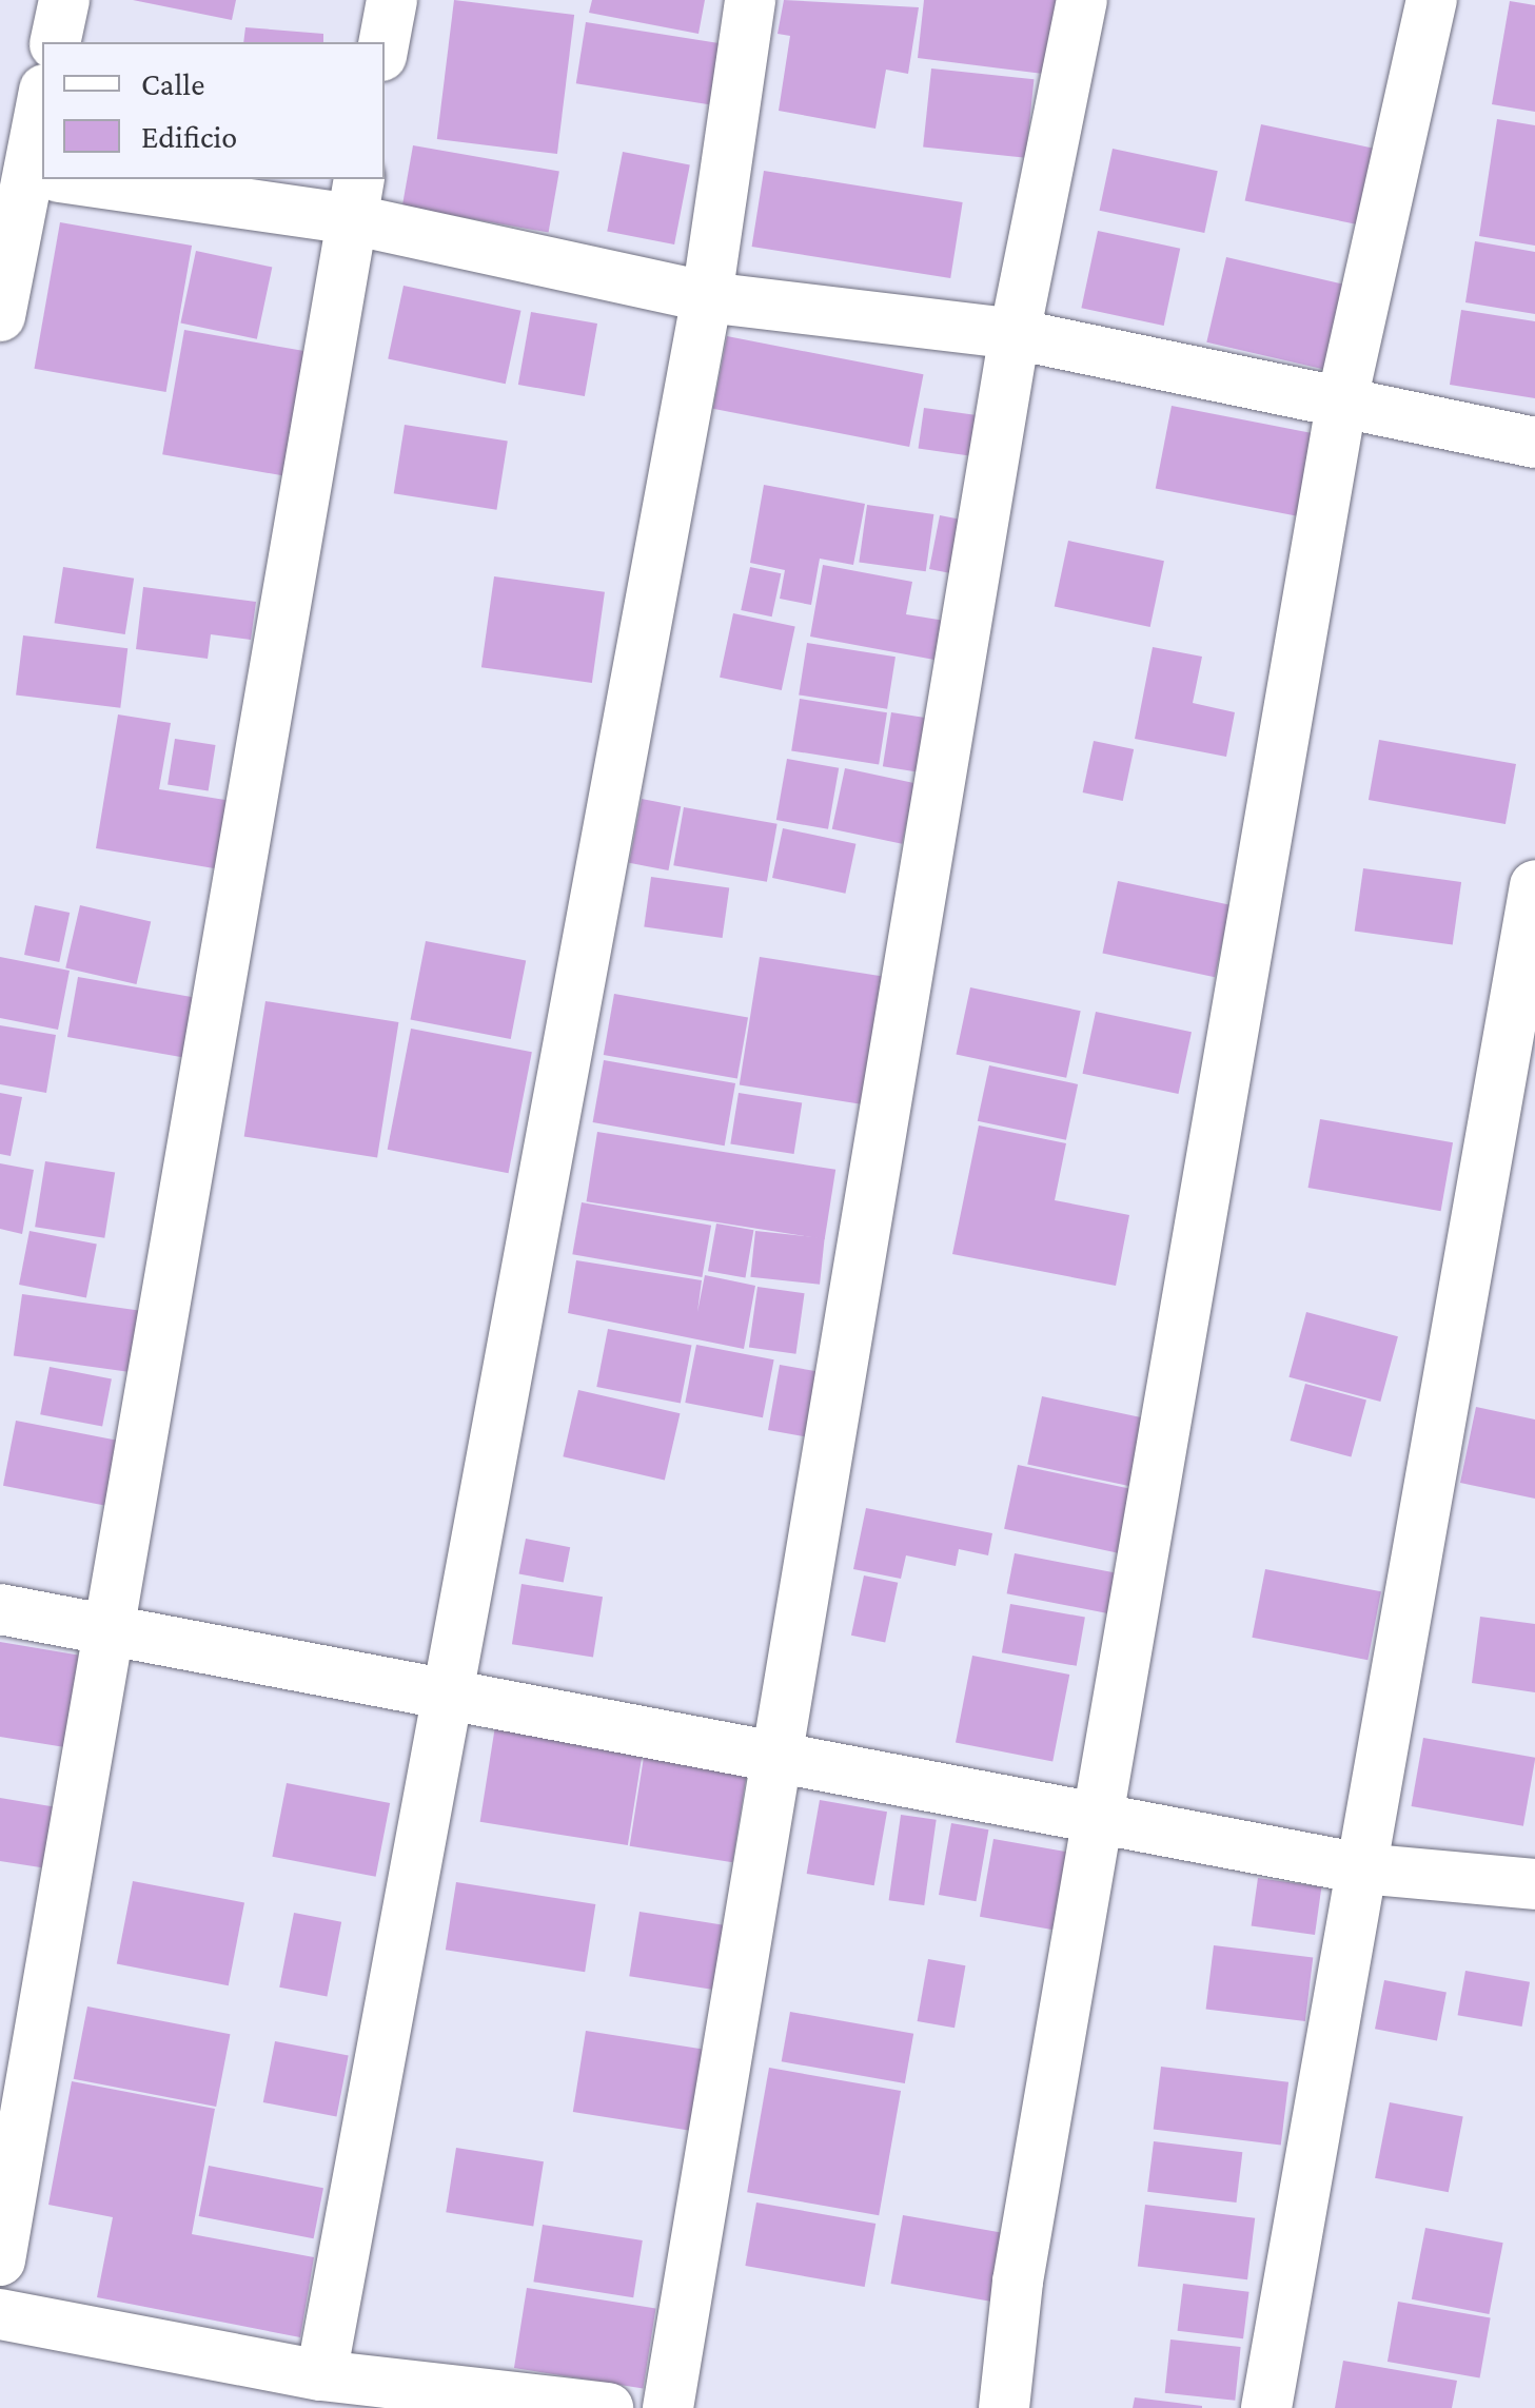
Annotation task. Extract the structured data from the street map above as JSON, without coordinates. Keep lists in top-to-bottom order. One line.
{"legend":["Calle","Edificio"]}
